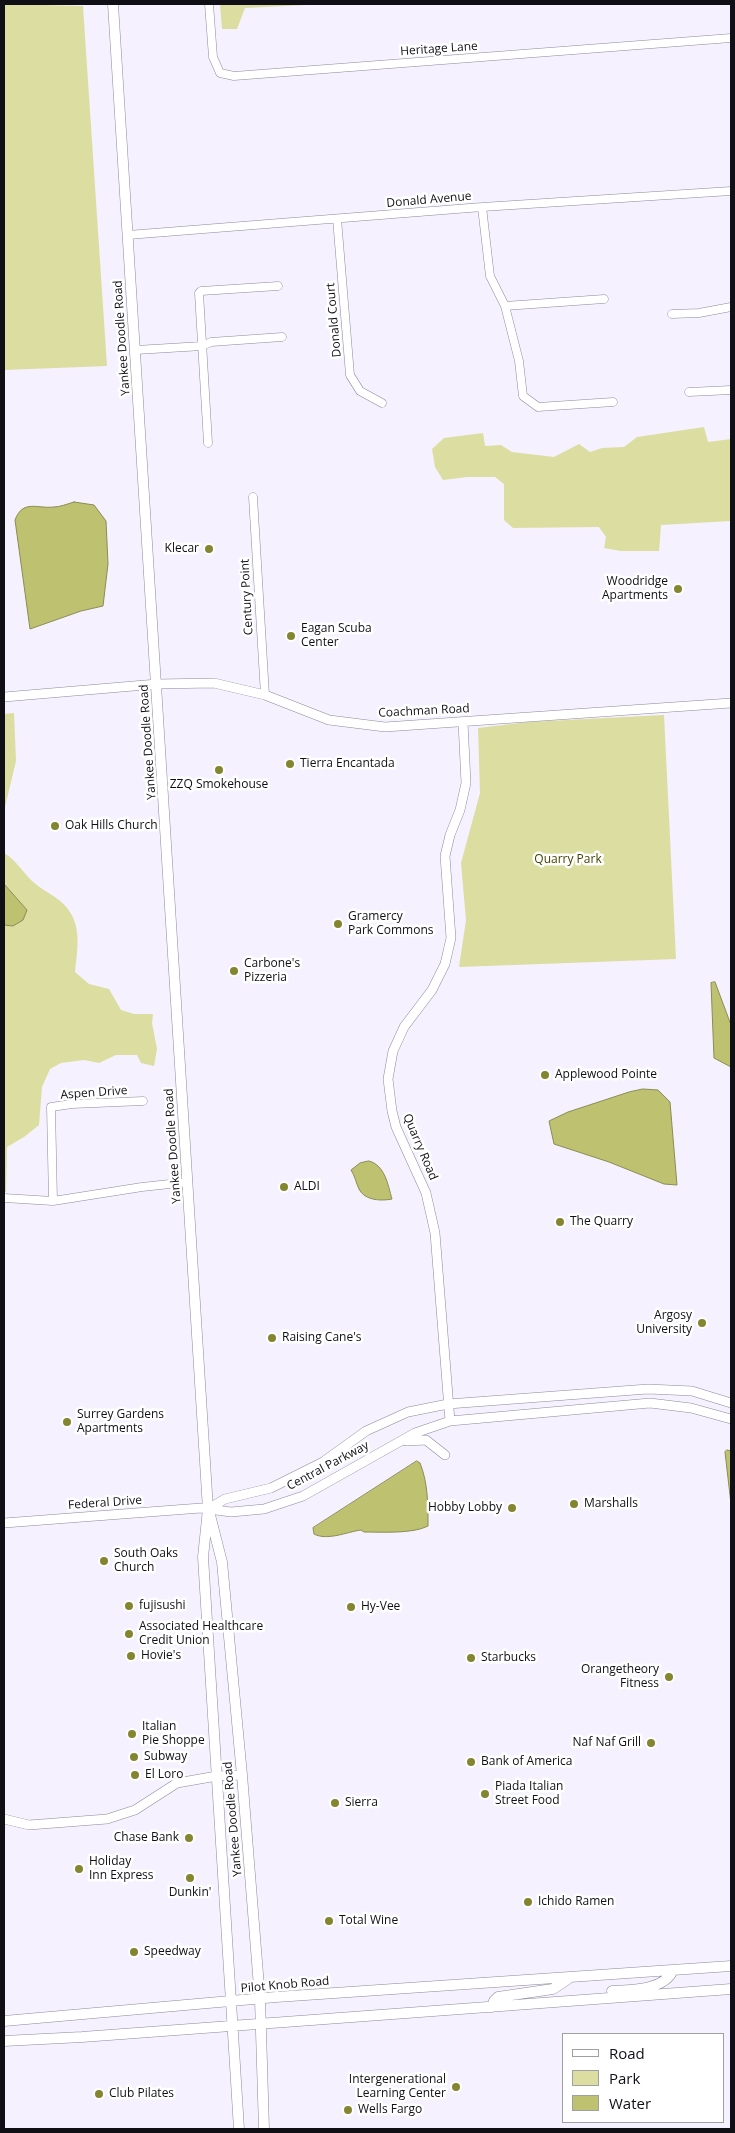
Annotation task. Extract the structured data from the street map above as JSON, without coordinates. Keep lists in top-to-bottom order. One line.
{"streets":{"main road":["Yankee Doodle Road","Pilot Knob Road"],"street":["Heritage Lane","Donald Avenue","Donald Court","Century Point","Coachman Road","Aspen Drive","Quarry Road","Central Parkway","Federal Drive"]},"crossings":[["Donald Avenue","Donald Court"],["Donald Avenue","Yankee Doodle Road"],["Yankee Doodle Road","Coachman Road"],["Yankee Doodle Road","Central Parkway"],["Yankee Doodle Road","Federal Drive"],["Yankee Doodle Road","Pilot Knob Road"],["Century Point","Coachman Road"],["Coachman Road","Quarry Road"],["Quarry Road","Central Parkway"],["Central Parkway","Federal Drive"]],"parks":["Quarry Park"],"places":["Klecar","Woodridge Apartments","Eagan Scuba Center","Tierra Encantada","ZZQ Smokehouse","Oak Hills Church","Gramercy Park Commons","Carbone's Pizzeria","Applewood Pointe","ALDI","The Quarry","Argosy University","Raising Cane's","Surrey Gardens Apartments","Marshalls","Hobby Lobby","South Oaks Church","fujisushi","Hy-Vee","Associated Healthcare Credit Union","Hovie's","Starbucks","Orangetheory Fitness","Italian Pie Shoppe","Naf Naf Grill","Subway","Bank of America","El Loro","Piada Italian Street Food","Sierra","Chase Bank","Holiday Inn Express","Dunkin'","Ichido Ramen","Total Wine","Speedway","Intergenerational Learning Center","Club Pilates","Wells Fargo"],"legend":["Road","Park","Water"]}
